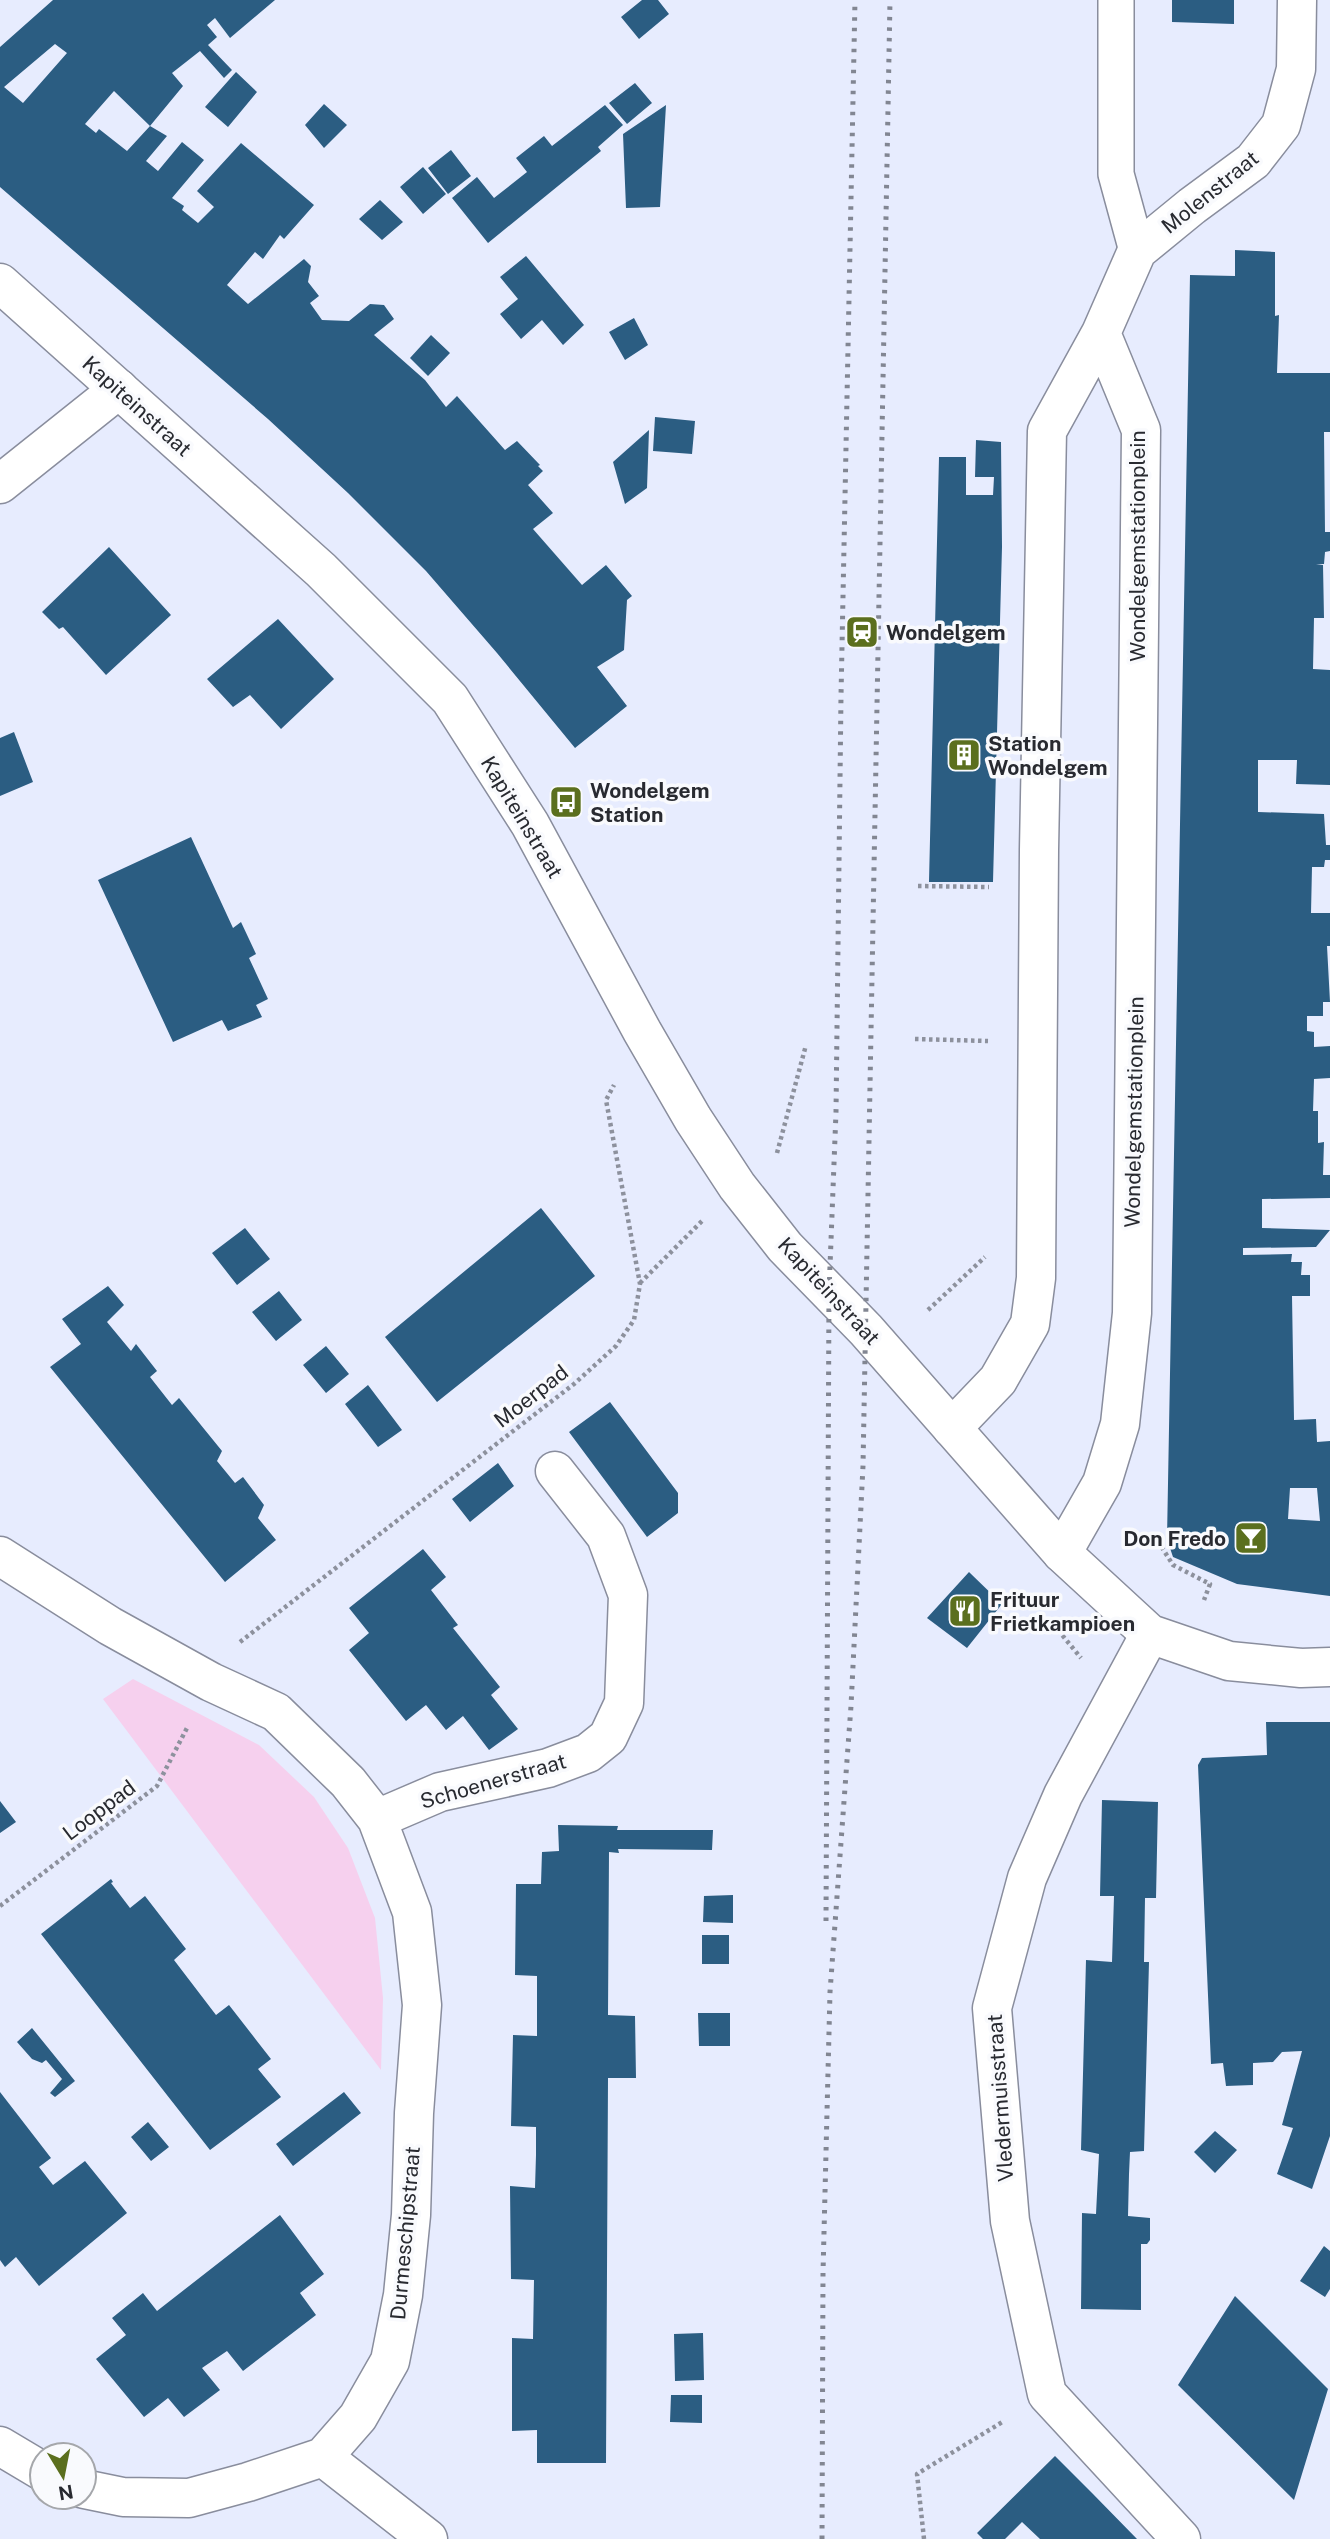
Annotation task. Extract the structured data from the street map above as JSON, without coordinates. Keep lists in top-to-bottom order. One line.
{"streets":{"street":["Molenstraat","Kapiteinstraat","Wondelgemstationplein","Schoenerstraat","Vledermuisstraat","Durmeschipstraat"],"path":["Moerpad","Looppad"]},"crossings":[["Molenstraat","Wondelgemstationplein"],["Kapiteinstraat","Wondelgemstationplein"],["Kapiteinstraat","Moerpad"],["Kapiteinstraat","Vledermuisstraat"],["Moerpad","Looppad"],["Schoenerstraat","Durmeschipstraat"]],"places":{"station":["Wondelgem"],"building":["Station Wondelgem"],"bus stop":["Wondelgem Station"],"bar":["Don Fredo"],"restaurant":["Frituur Frietkampioen"]},"north":"bottom"}
